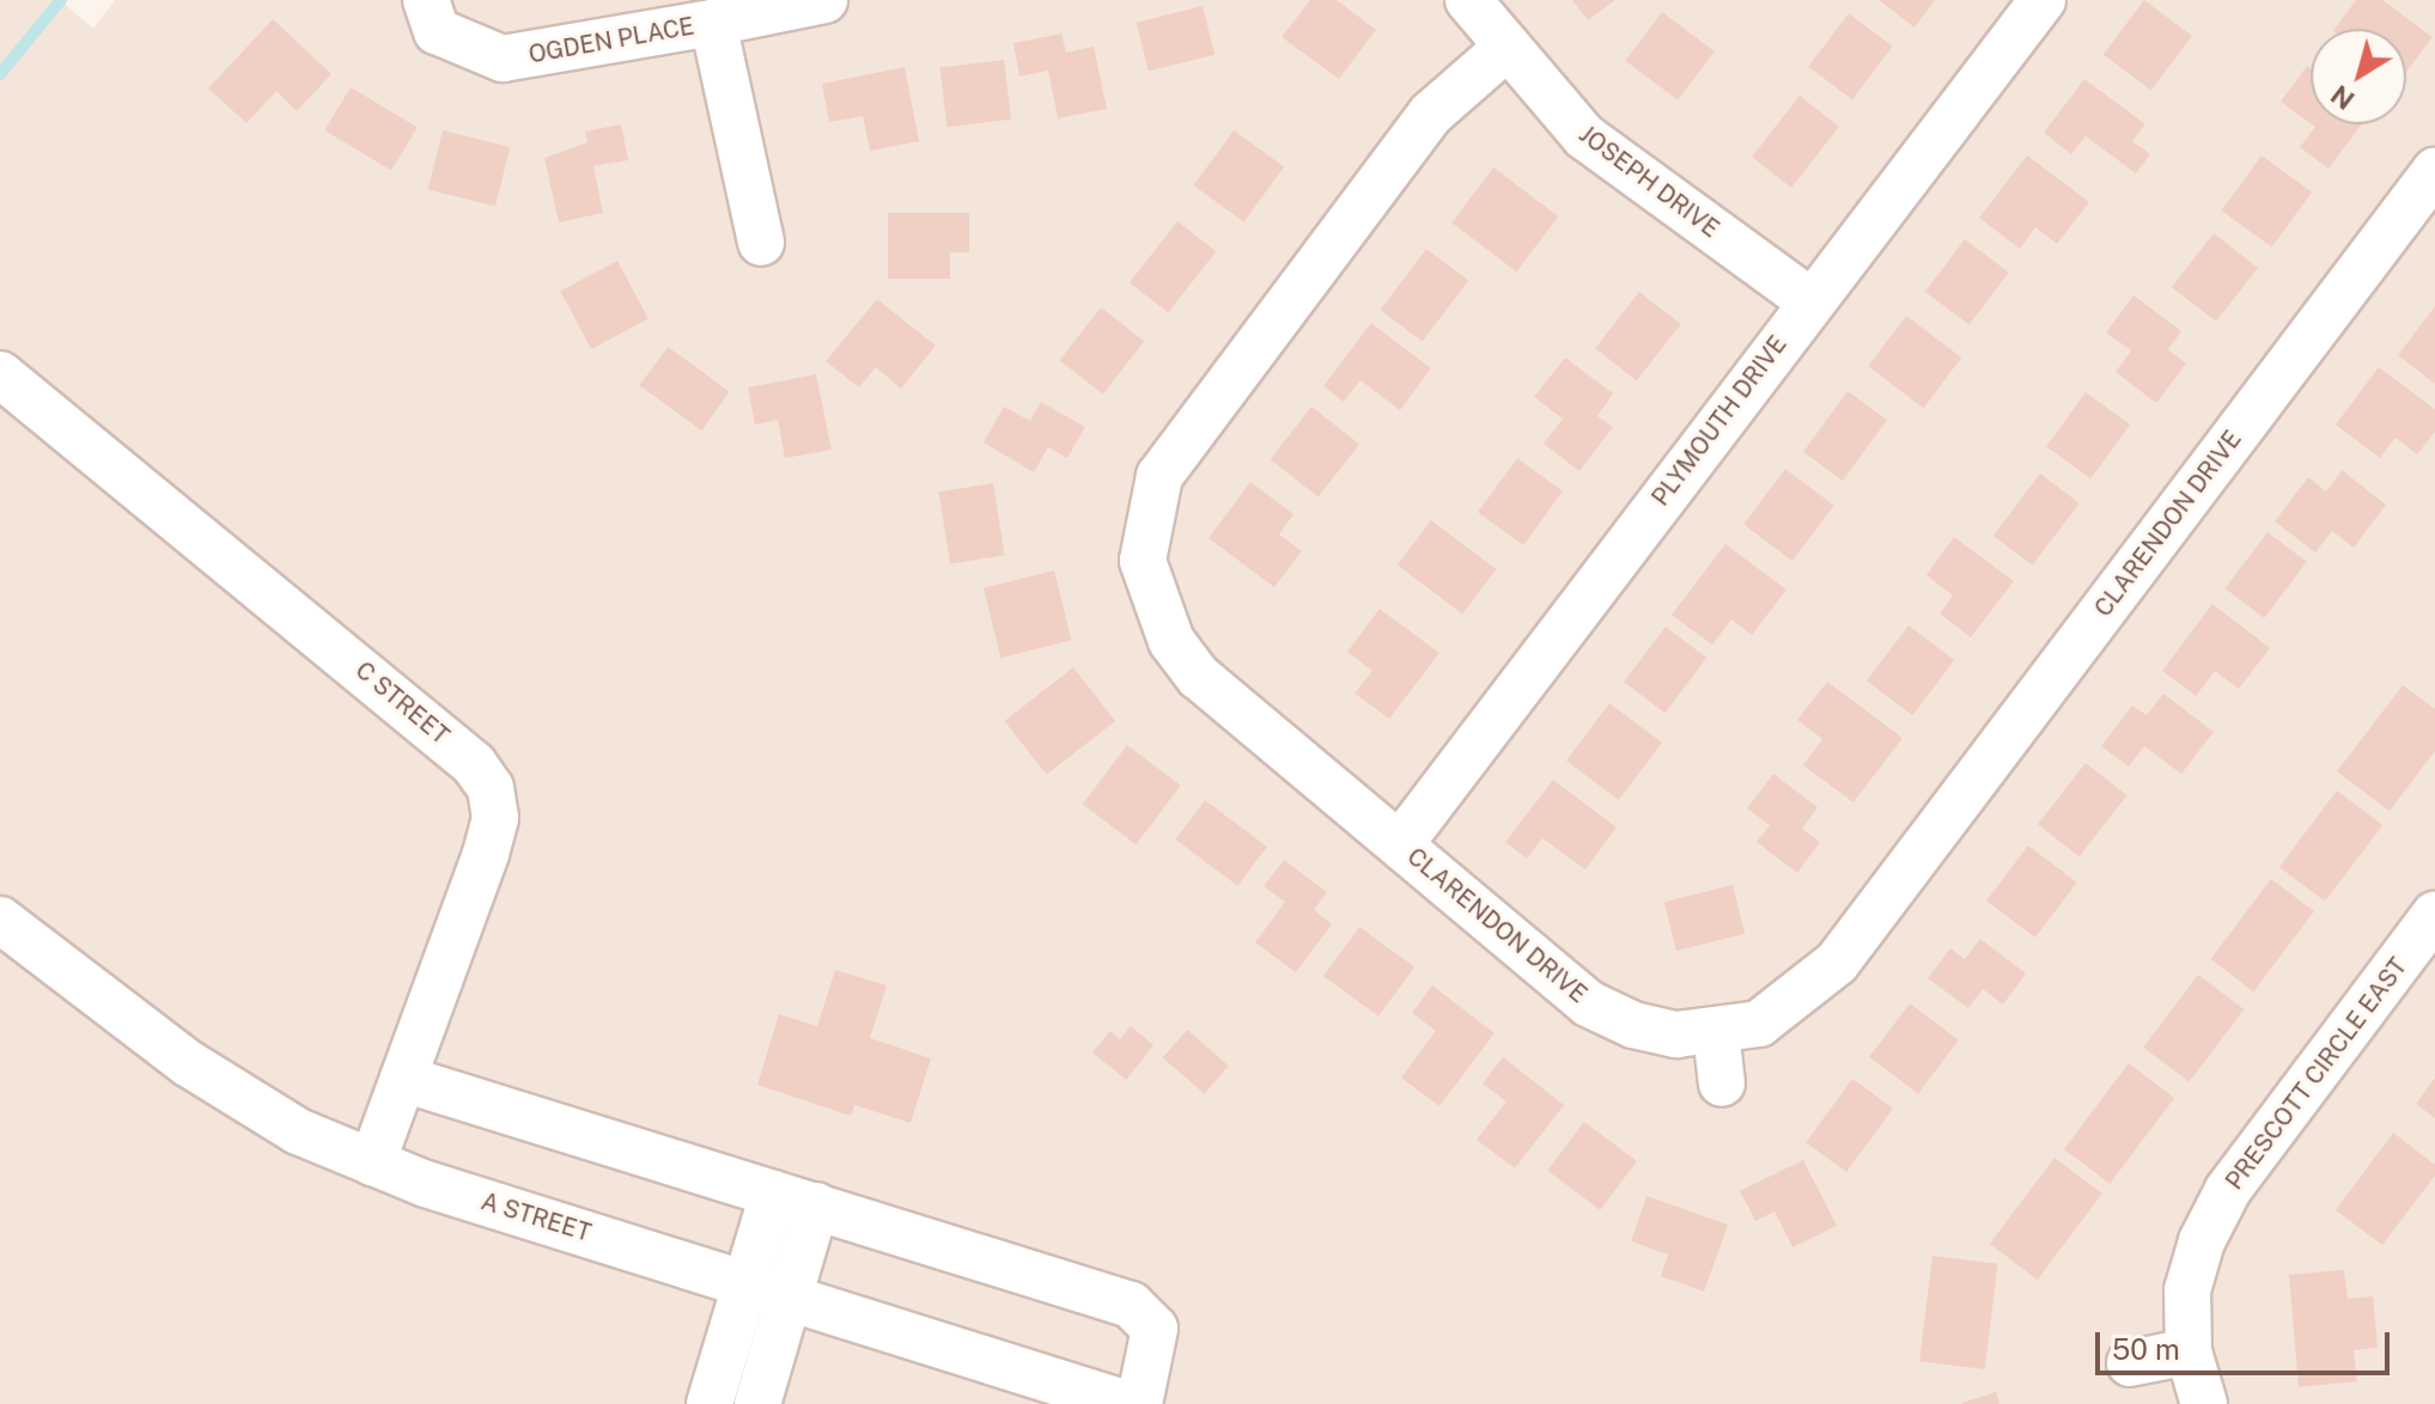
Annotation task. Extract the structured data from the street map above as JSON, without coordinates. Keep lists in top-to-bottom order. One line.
{"streets":{"street":["OGDEN PLACE","JOSEPH DRIVE","PLYMOUTH DRIVE","CLARENDON DRIVE","C STREET","PRESCOTT CIRCLE EAST","A STREET"]},"crossings":[["JOSEPH DRIVE","PLYMOUTH DRIVE"],["JOSEPH DRIVE","CLARENDON DRIVE"],["PLYMOUTH DRIVE","CLARENDON DRIVE"],["C STREET","A STREET"]],"scale_bar":"50 m","north":"bottom left"}
